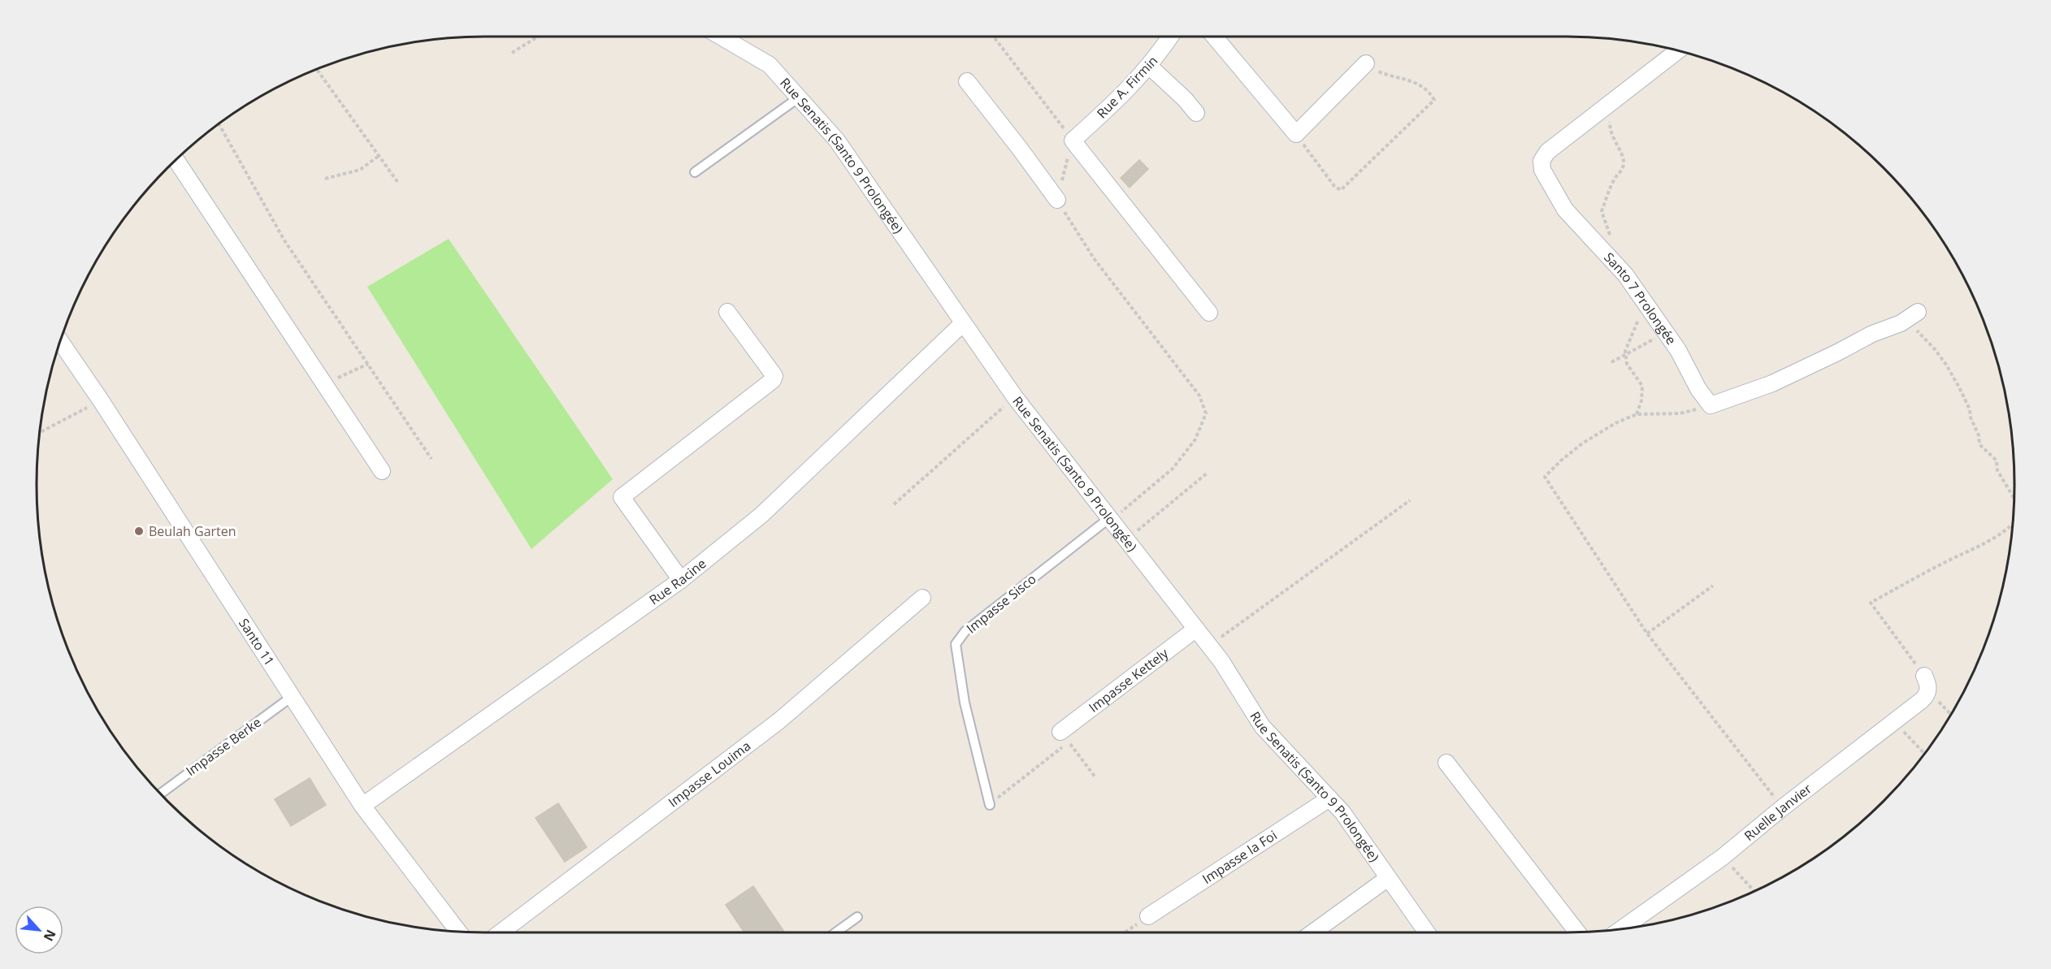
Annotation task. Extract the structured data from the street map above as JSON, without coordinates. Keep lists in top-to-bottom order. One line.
{"streets":{"street":["Rue A. Firmin","Rue Senatis (Santo 9 Prolongée)","Santo 7 Prolongée","Rue Racine","Santo 11","Impasse Kettely","Impasse Louima","Ruelle Janvier","Impasse la Foi"],"lane":["Impasse Sisco","Impasse Berke"]},"crossings":[["Rue Senatis (Santo 9 Prolongée)","Rue Racine"],["Rue Senatis (Santo 9 Prolongée)","Impasse Sisco"],["Rue Senatis (Santo 9 Prolongée)","Impasse Kettely"],["Rue Senatis (Santo 9 Prolongée)","Impasse la Foi"],["Rue Racine","Santo 11"],["Santo 11","Impasse Berke"]],"places":["Beulah Garten"],"north":"bottom right"}
